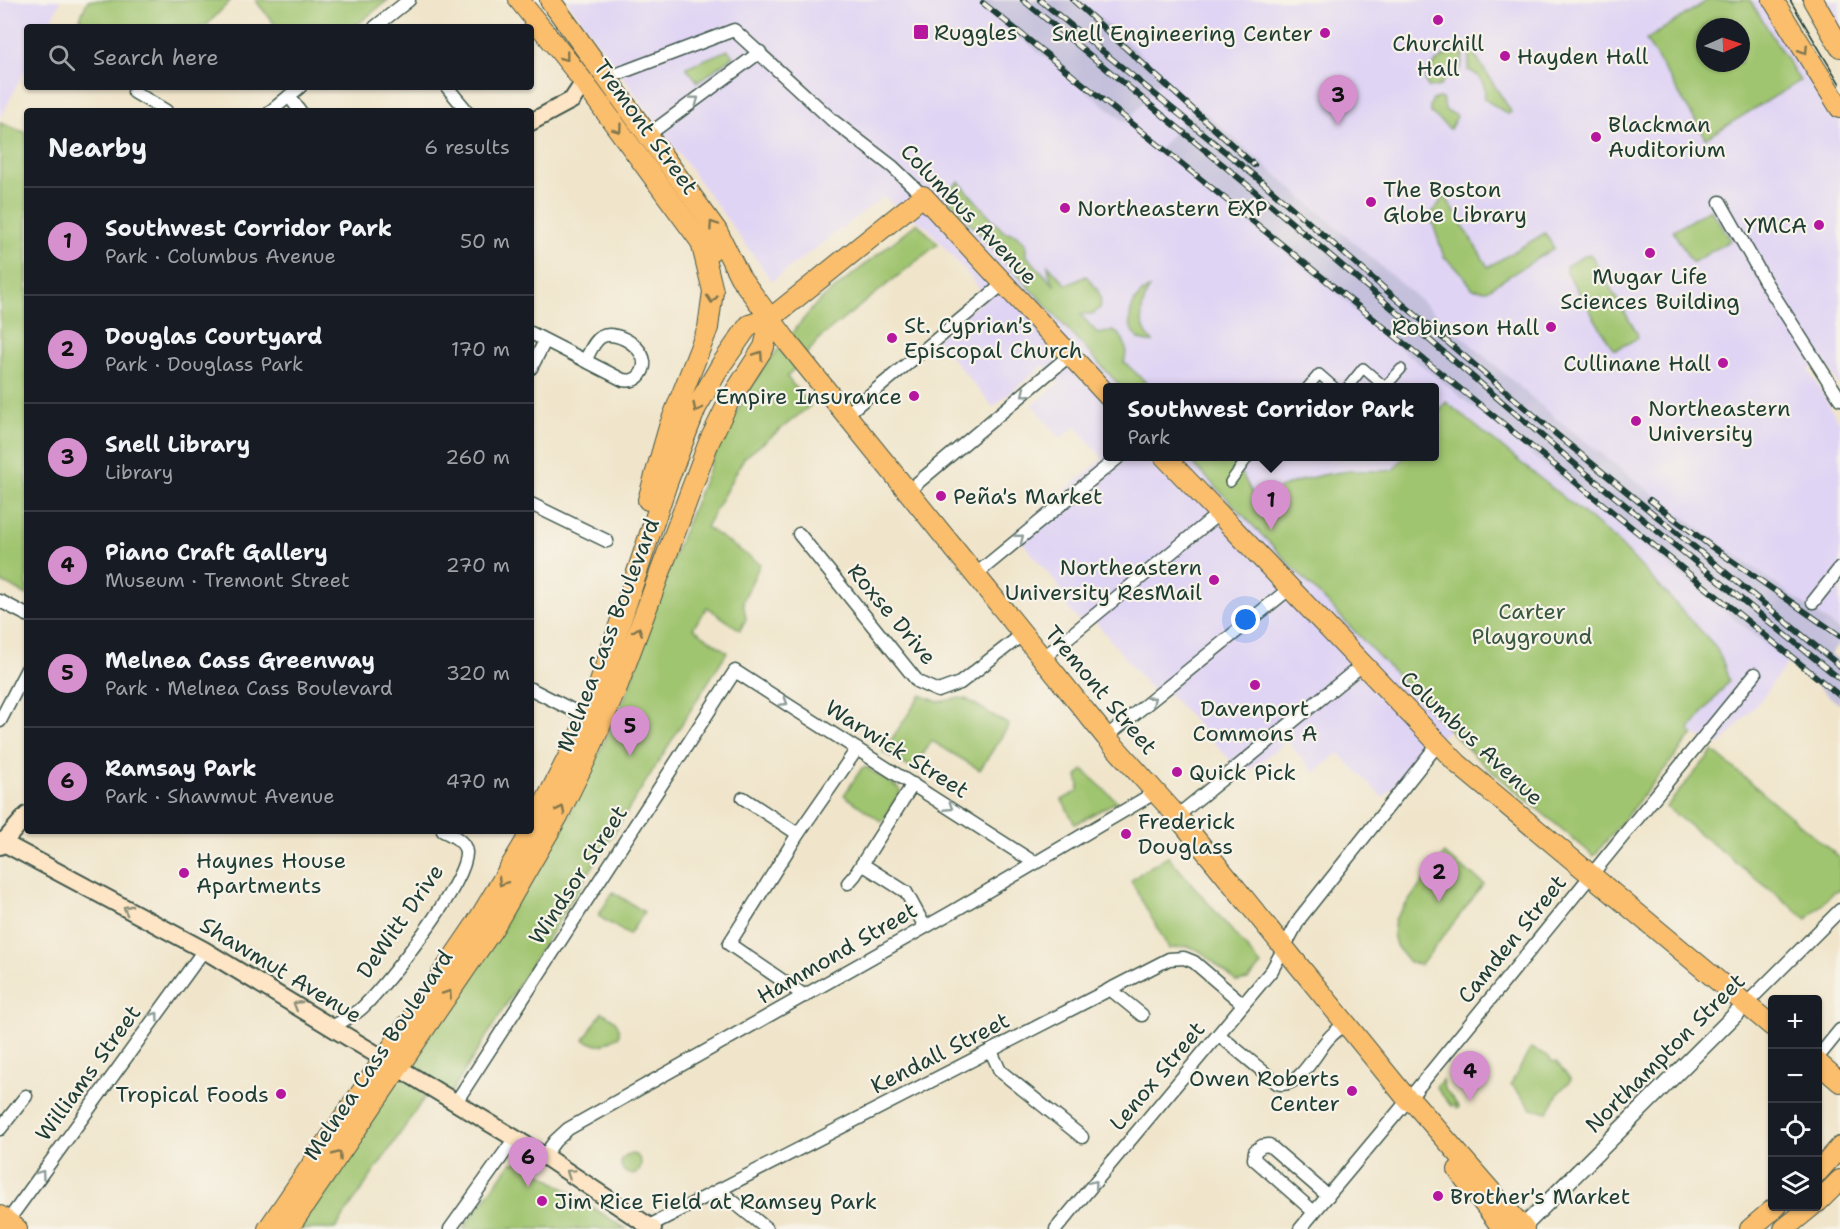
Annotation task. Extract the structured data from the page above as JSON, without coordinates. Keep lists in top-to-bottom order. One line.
{"streets":{"main road":["Tremont Street","Columbus Avenue","Melnea Cass Boulevard","Shawmut Avenue"],"street":["Roxse Drive","Warwick Street","Windsor Street","DeWitt Drive","Camden Street","Hammond Street","Kendall Street","Northampton Street","Williams Street","Lenox Street"]},"crossings":[["Tremont Street","Columbus Avenue"],["Tremont Street","Roxse Drive"],["Tremont Street","Melnea Cass Boulevard"],["Tremont Street","Camden Street"],["Tremont Street","Hammond Street"],["Tremont Street","Northampton Street"],["Tremont Street","Lenox Street"],["Columbus Avenue","Melnea Cass Boulevard"],["Columbus Avenue","Camden Street"],["Columbus Avenue","Northampton Street"],["Columbus Avenue","Lenox Street"],["Melnea Cass Boulevard","Shawmut Avenue"],["Warwick Street","Windsor Street"],["Warwick Street","Hammond Street"],["Windsor Street","Shawmut Avenue"],["DeWitt Drive","Shawmut Avenue"],["Hammond Street","Shawmut Avenue"],["Shawmut Avenue","Kendall Street"],["Shawmut Avenue","Williams Street"],["Kendall Street","Lenox Street"]],"one_way":["Shawmut Avenue","Williams Street","Lenox Street"],"parks":["Carter Playground"],"places":{"other":["Churchill Hall","Snell Engineering Center","Hayden Hall","Blackman Auditorium","The Boston Globe Library","Northeastern EXP","YMCA","Mugar Life Sciences Building","Robinson Hall","St. Cyprian's Episcopal Church","Cullinane Hall","Empire Insurance","Northeastern University","Peña's Market","Northeastern University ResMail","Davenport Commons A","Quick Pick","Frederick Douglass","Haynes House Apartments","Owen Roberts Center","Tropical Foods","Brother's Market","Jim Rice Field at Ramsey Park"],"transit":["Ruggles"]},"north":"right","page":{"search":"Search here","pins":["3","1","5","2","4","6"],"heading":["Nearby","6 results"],"list":[{"mark":"1","name":"Southwest Corridor Park","note":"Park · Columbus Avenue","value":"50 m"},{"mark":"2","name":"Douglas Courtyard","note":"Park · Douglass Park","value":"170 m"},{"mark":"3","name":"Snell Library","note":"Library","value":"260 m"},{"mark":"4","name":"Piano Craft Gallery","note":"Museum · Tremont Street","value":"270 m"},{"mark":"5","name":"Melnea Cass Greenway","note":"Park · Melnea Cass Boulevard","value":"320 m"},{"mark":"6","name":"Ramsay Park","note":"Park · Shawmut Avenue","value":"470 m"}],"popup":["Southwest Corridor Park","Park"],"map_buttons":["+","−"]}}
